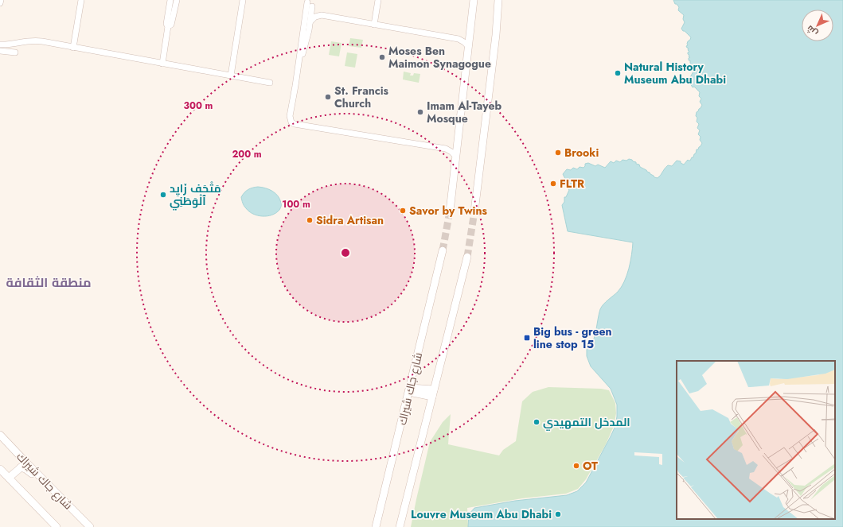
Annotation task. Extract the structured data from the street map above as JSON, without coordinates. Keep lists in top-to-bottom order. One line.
{"streets":{"street":["شارع جاك شيراك"]},"districts":["منطقة الثقافة"],"places":{"other":["Moses Ben Maimon Synagogue","Natural History Museum Abu Dhabi","St. Francis Church","Imam Al-Tayeb Mosque","Brooki","FLTR","مَتْحَف زَايِد ٱلْوَطَنِي","Savor by Twins","Sidra Artisan","المدخل التمهيدي","OT","Louvre Museum Abu Dhabi"],"transit":["Big bus - green line stop 15"]},"north":"bottom left","rings":["300 m","200 m","100 m"]}
